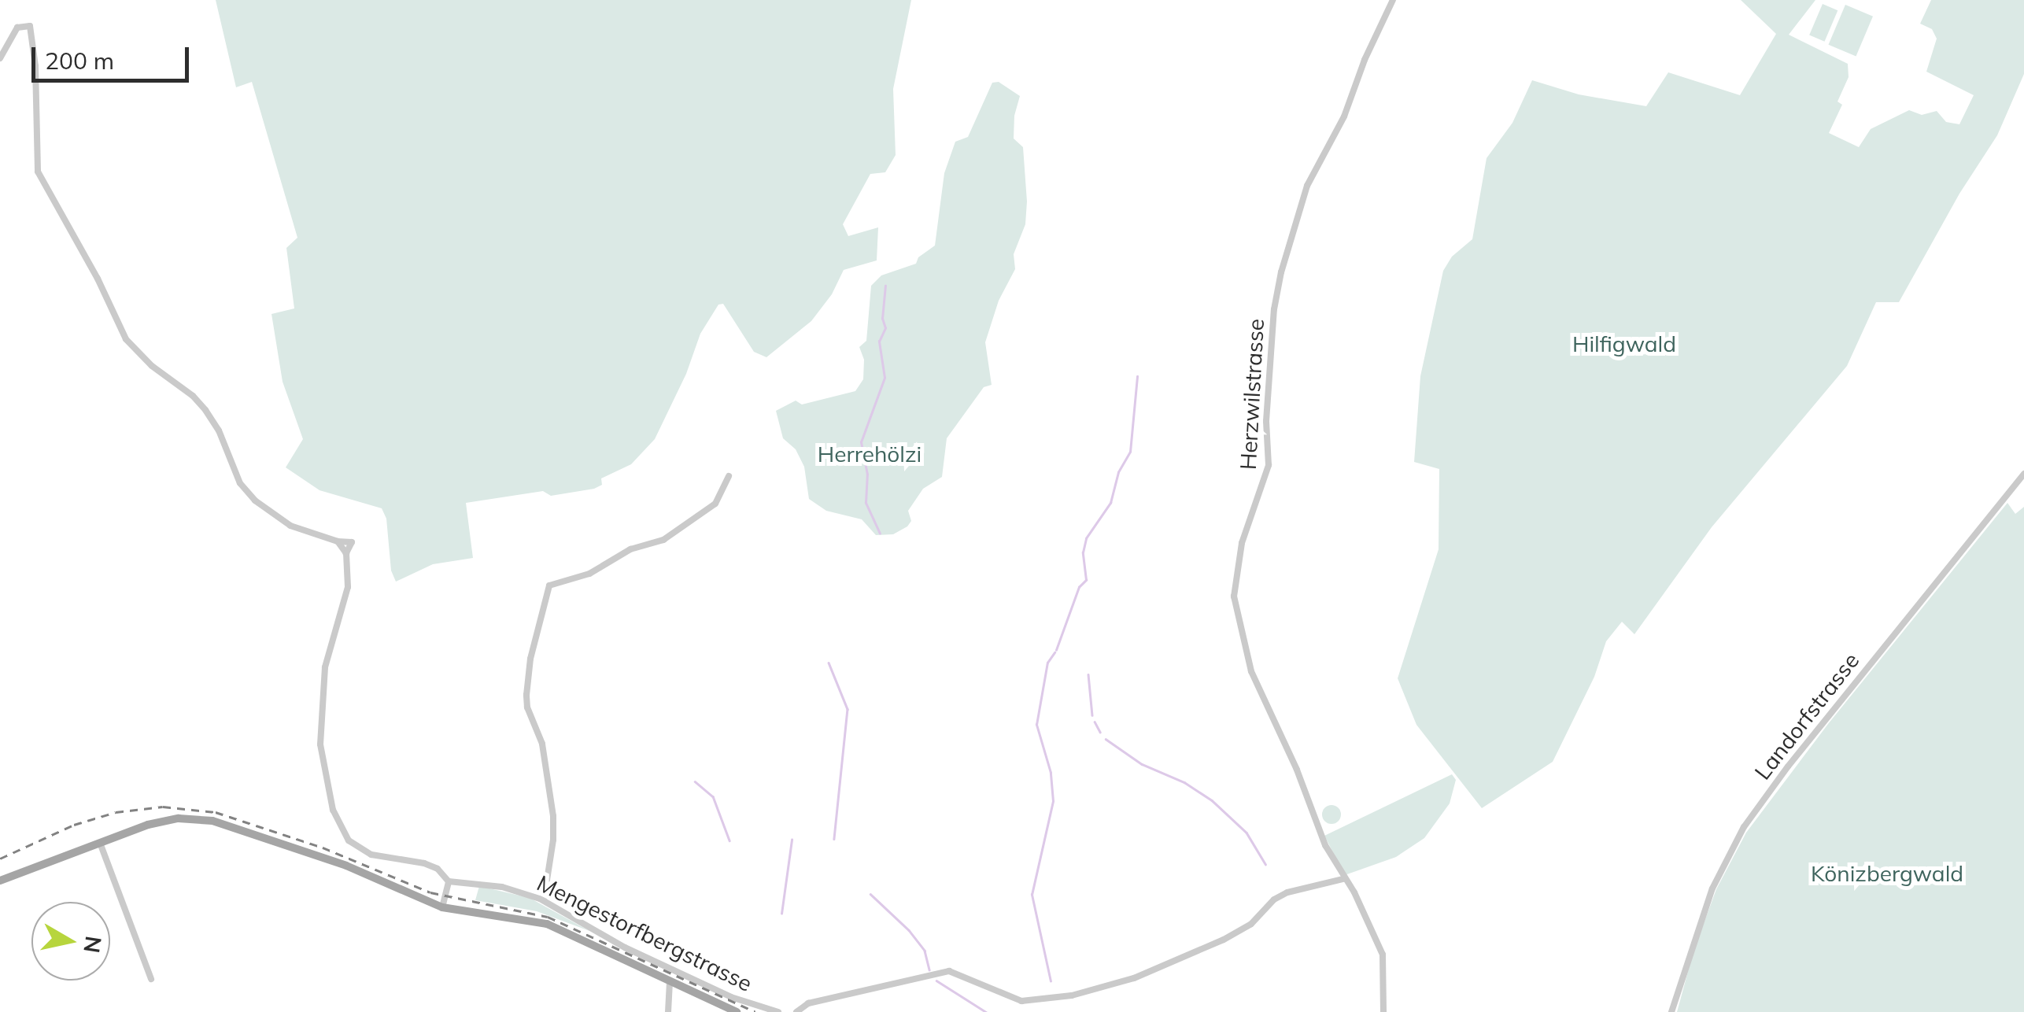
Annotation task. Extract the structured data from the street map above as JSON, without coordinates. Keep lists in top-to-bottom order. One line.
{"streets":{"street":["Herzwilstrasse","Landorfstrasse","Mengestorfbergstrasse"]},"parks":["Hilfigwald","Herrehölzi","Könizbergwald"],"scale_bar":"200 m","north":"right"}
